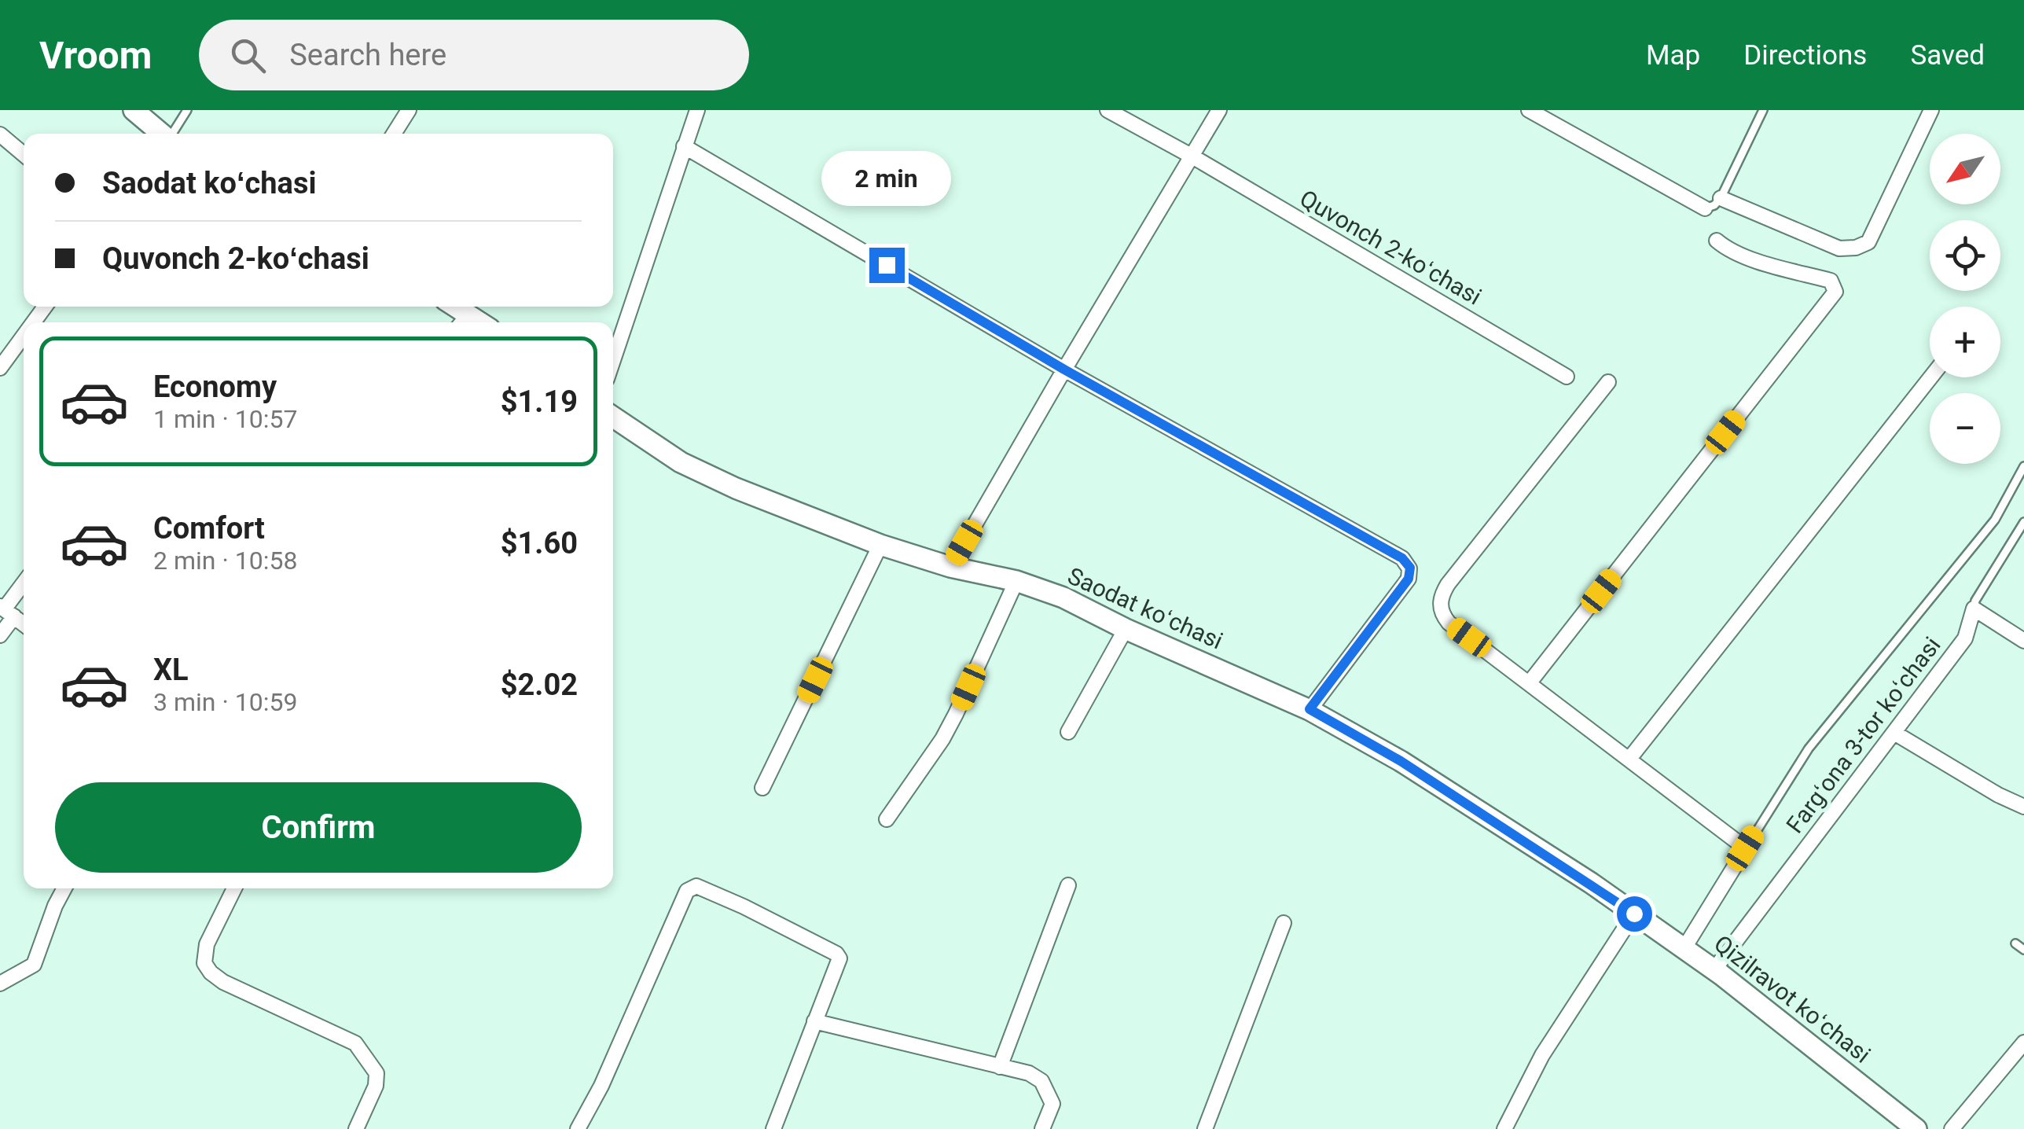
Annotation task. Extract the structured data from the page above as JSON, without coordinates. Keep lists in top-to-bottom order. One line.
{"streets":{"street":["Quvonch 2-koʻchasi","Saodat koʻchasi","Fargʻona 3-tor koʻchasi","Qizilravot koʻchasi"]},"crossings":[["Saodat koʻchasi","Qizilravot koʻchasi"],["Fargʻona 3-tor koʻchasi","Qizilravot koʻchasi"]],"north":"bottom left","page":{"header":"Vroom","search":"Search here","nav":["Map","Directions","Saved"],"map_buttons":["+","−"],"banner":["Saodat koʻchasi","Quvonch 2-koʻchasi"],"bubble":"2 min","list":[{"name":"Economy","note":"1 min · 10:57","value":"$1.19"},{"name":"Comfort","note":"2 min · 10:58","value":"$1.60"},{"name":"XL","note":"3 min · 10:59","value":"$2.02"}],"buttons":"Confirm"}}
